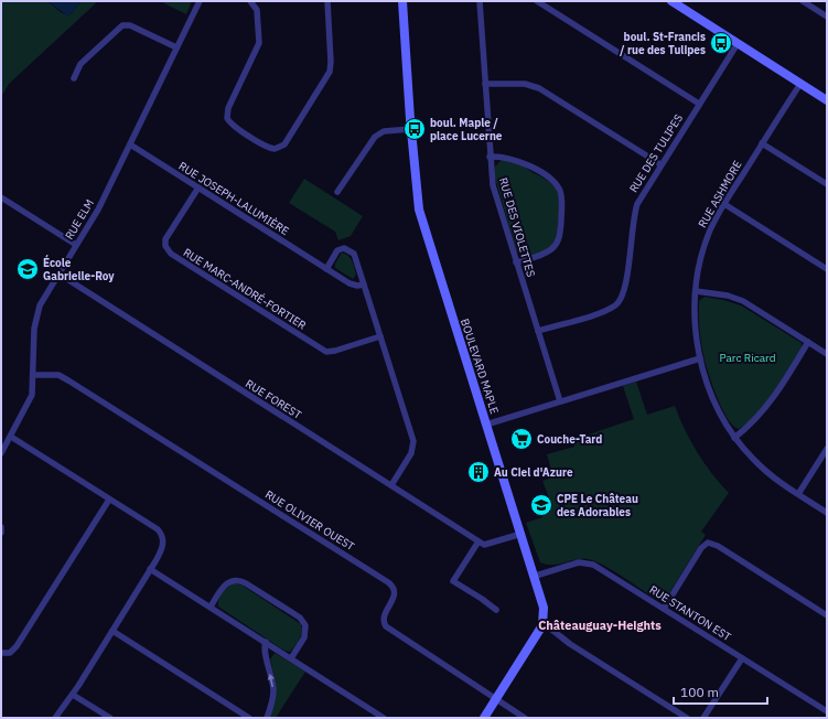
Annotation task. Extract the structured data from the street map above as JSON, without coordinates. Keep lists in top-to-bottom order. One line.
{"streets":{"street":["RUE DES TULIPES","RUE ASHMORE","RUE JOSEPH-LALUMIÈRE","RUE ELM","RUE DES VIOLETTES","RUE MARC-ANDRÉ-FORTIER","BOULEVARD MAPLE","RUE FOREST","RUE OLIVIER OUEST","RUE STANTON EST"]},"crossings":[["RUE DES TULIPES","RUE DES VIOLETTES"],["RUE JOSEPH-LALUMIÈRE","RUE ELM"],["RUE JOSEPH-LALUMIÈRE","RUE MARC-ANDRÉ-FORTIER"],["RUE ELM","RUE FOREST"],["RUE ELM","RUE OLIVIER OUEST"],["BOULEVARD MAPLE","RUE STANTON EST"]],"districts":["Châteauguay-Heights"],"parks":["Parc Ricard"],"places":{"bus stop":["boul. St-Francis / rue des Tulipes","boul. Maple / place Lucerne"],"school or university":["École Gabrielle-Roy","CPE Le Château des Adorables"],"supermarket":["Couche-Tard"],"building":["Au Ciel d'Azure"]},"scale_bar":"100 m"}
